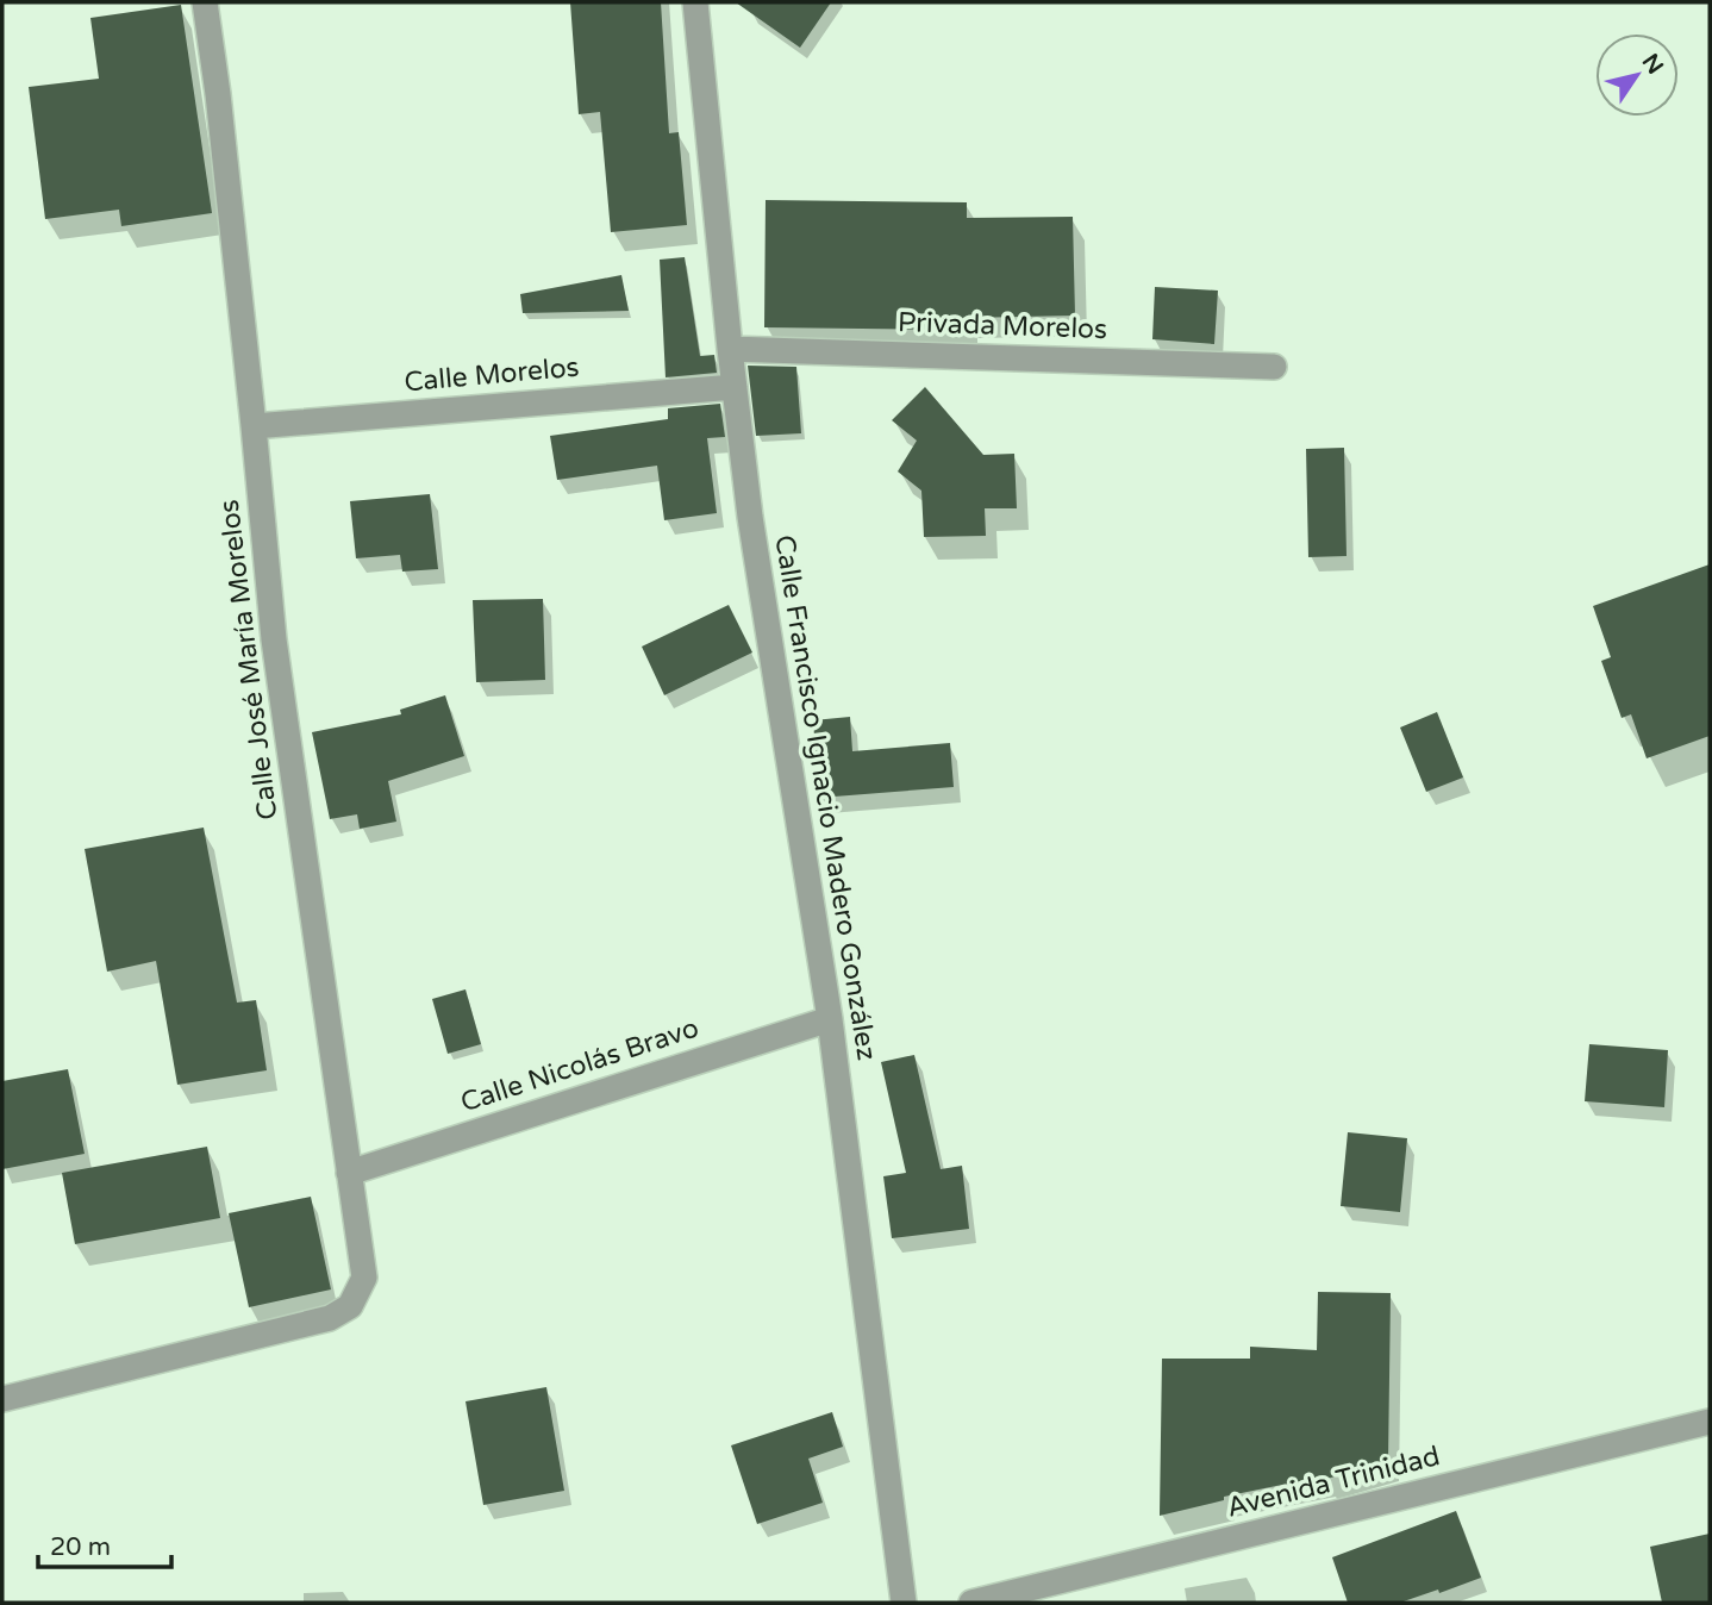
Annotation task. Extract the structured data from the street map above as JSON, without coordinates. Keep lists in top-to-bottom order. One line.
{"streets":{"street":["Privada Morelos","Calle Morelos","Calle José María Morelos","Calle Francisco Ignacio Madero González","Calle Nicolás Bravo","Avenida Trinidad"]},"crossings":[["Privada Morelos","Calle Francisco Ignacio Madero González"],["Calle Morelos","Calle José María Morelos"],["Calle Morelos","Calle Francisco Ignacio Madero González"],["Calle José María Morelos","Calle Nicolás Bravo"],["Calle Francisco Ignacio Madero González","Calle Nicolás Bravo"]],"scale_bar":"20 m","north":"top right"}
